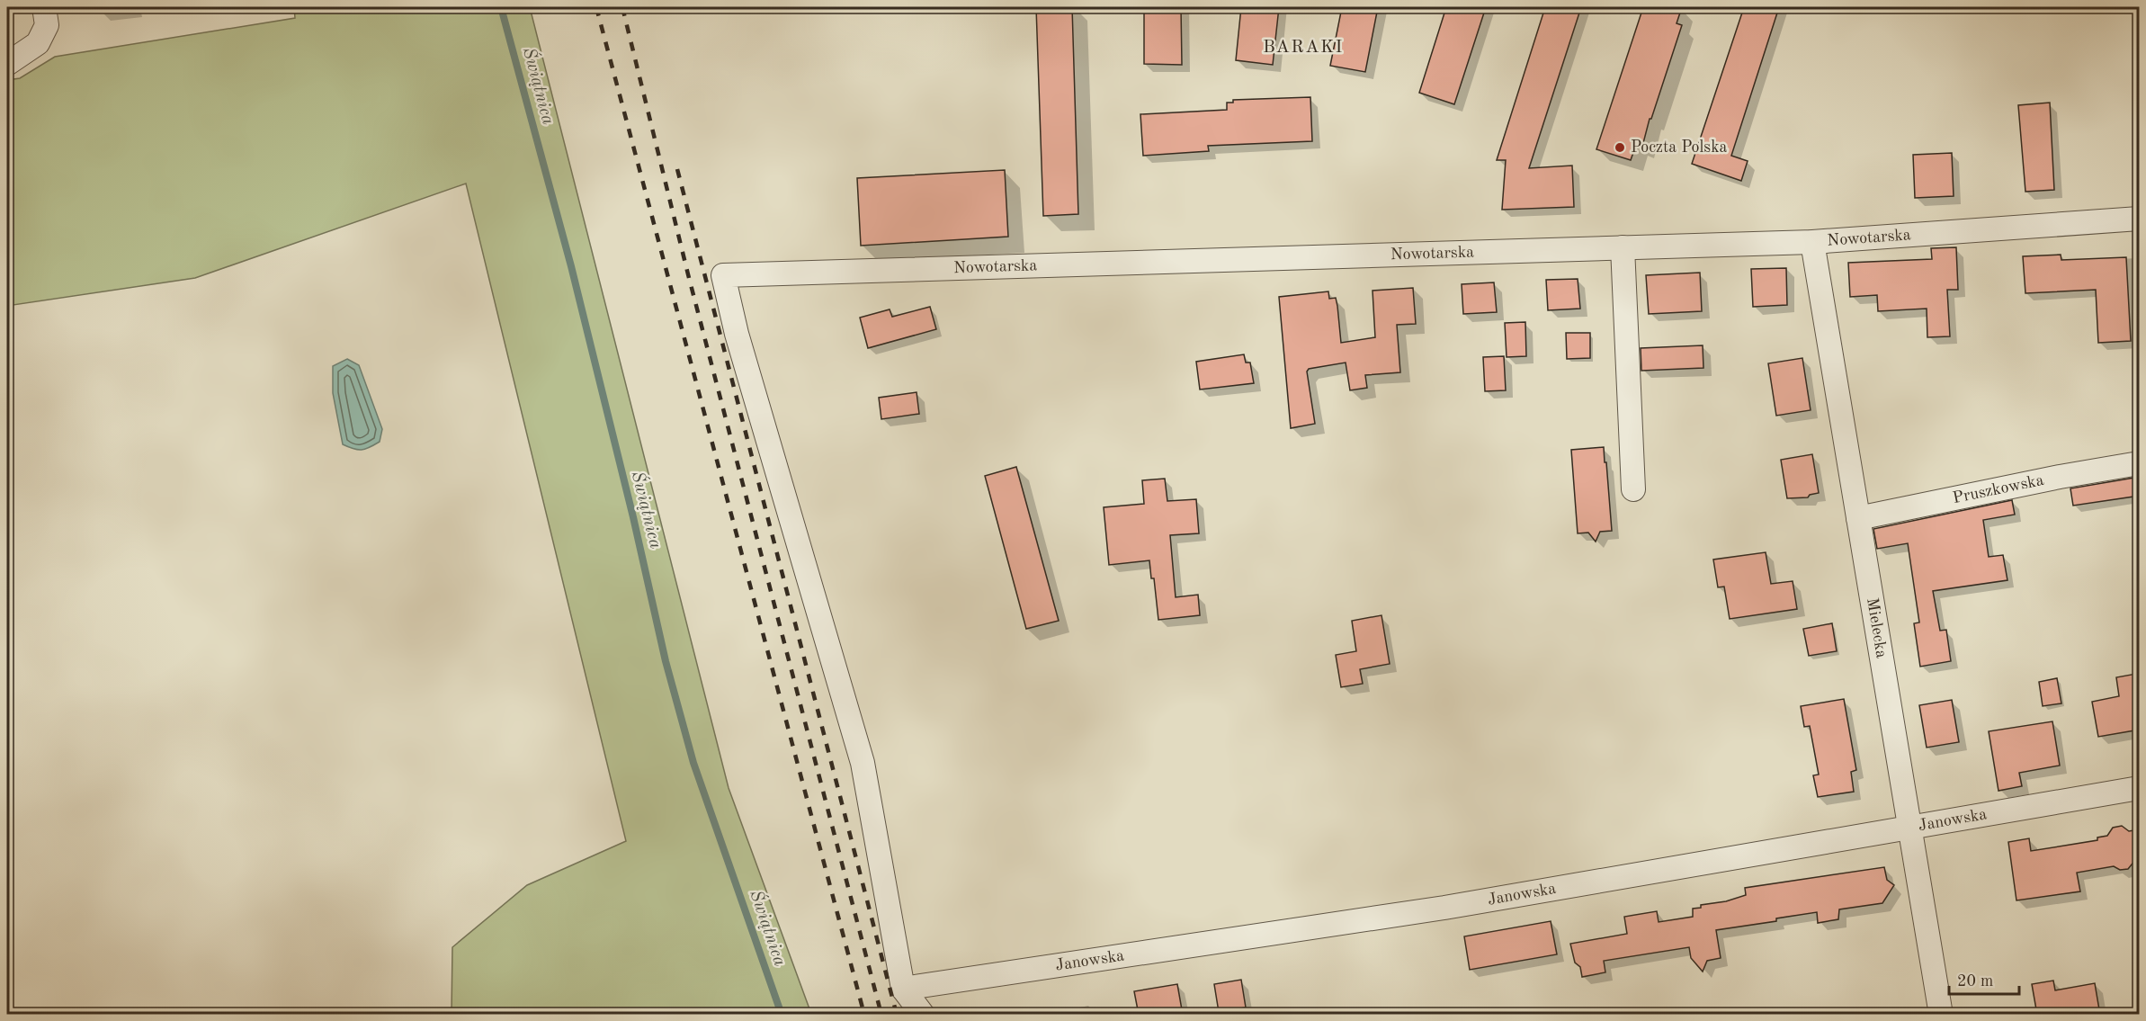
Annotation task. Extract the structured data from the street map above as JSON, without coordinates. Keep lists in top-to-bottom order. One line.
{"streets":{"street":["Nowotarska","Pruszkowska","Mielecka","Janowska"]},"crossings":[["Nowotarska","Mielecka"],["Nowotarska","Janowska"],["Pruszkowska","Mielecka"],["Mielecka","Janowska"]],"districts":["BARAKI"],"water":["Świątnica"],"places":["Poczta Polska"],"scale_bar":"20 m"}
